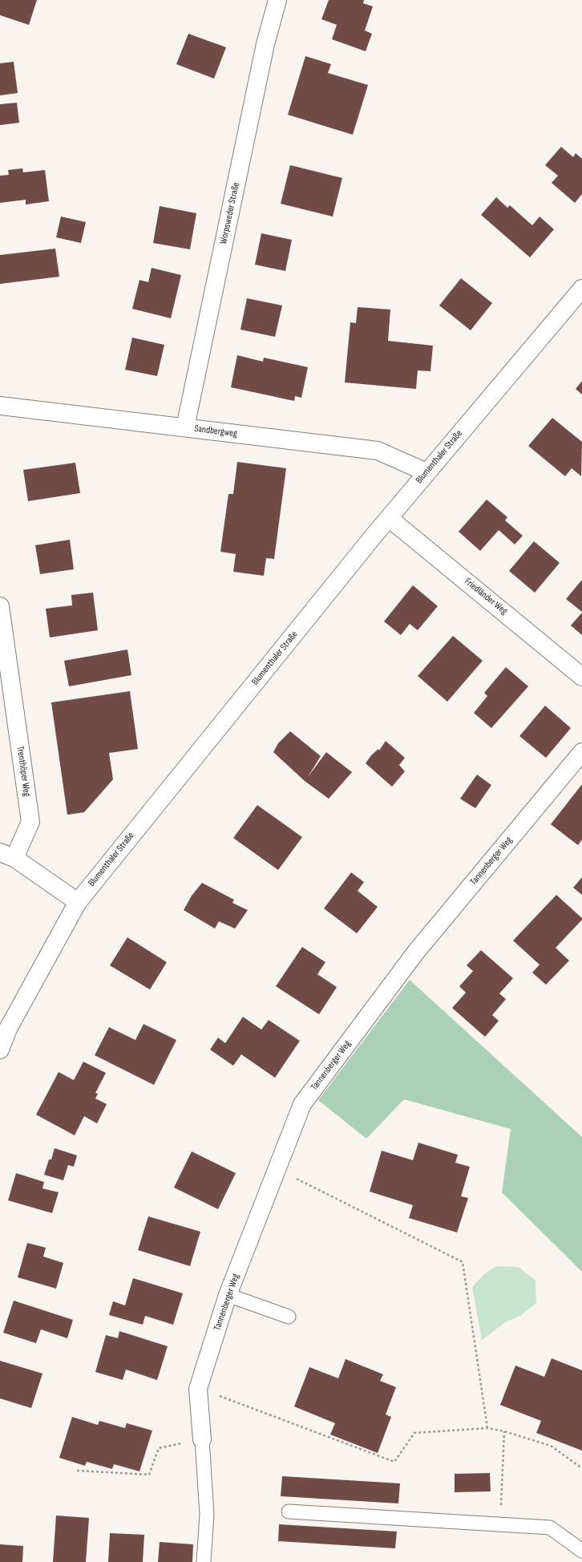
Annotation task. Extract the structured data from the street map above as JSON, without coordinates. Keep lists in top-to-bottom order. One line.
{"streets":{"street":["Worpsweder Straße","Sandbergweg","Blumenthaler Straße","Friedländer Weg","Trenthöper Weg","Tannenberger Weg"]},"crossings":[["Worpsweder Straße","Sandbergweg"],["Sandbergweg","Blumenthaler Straße"],["Blumenthaler Straße","Friedländer Weg"],["Blumenthaler Straße","Trenthöper Weg"]]}
